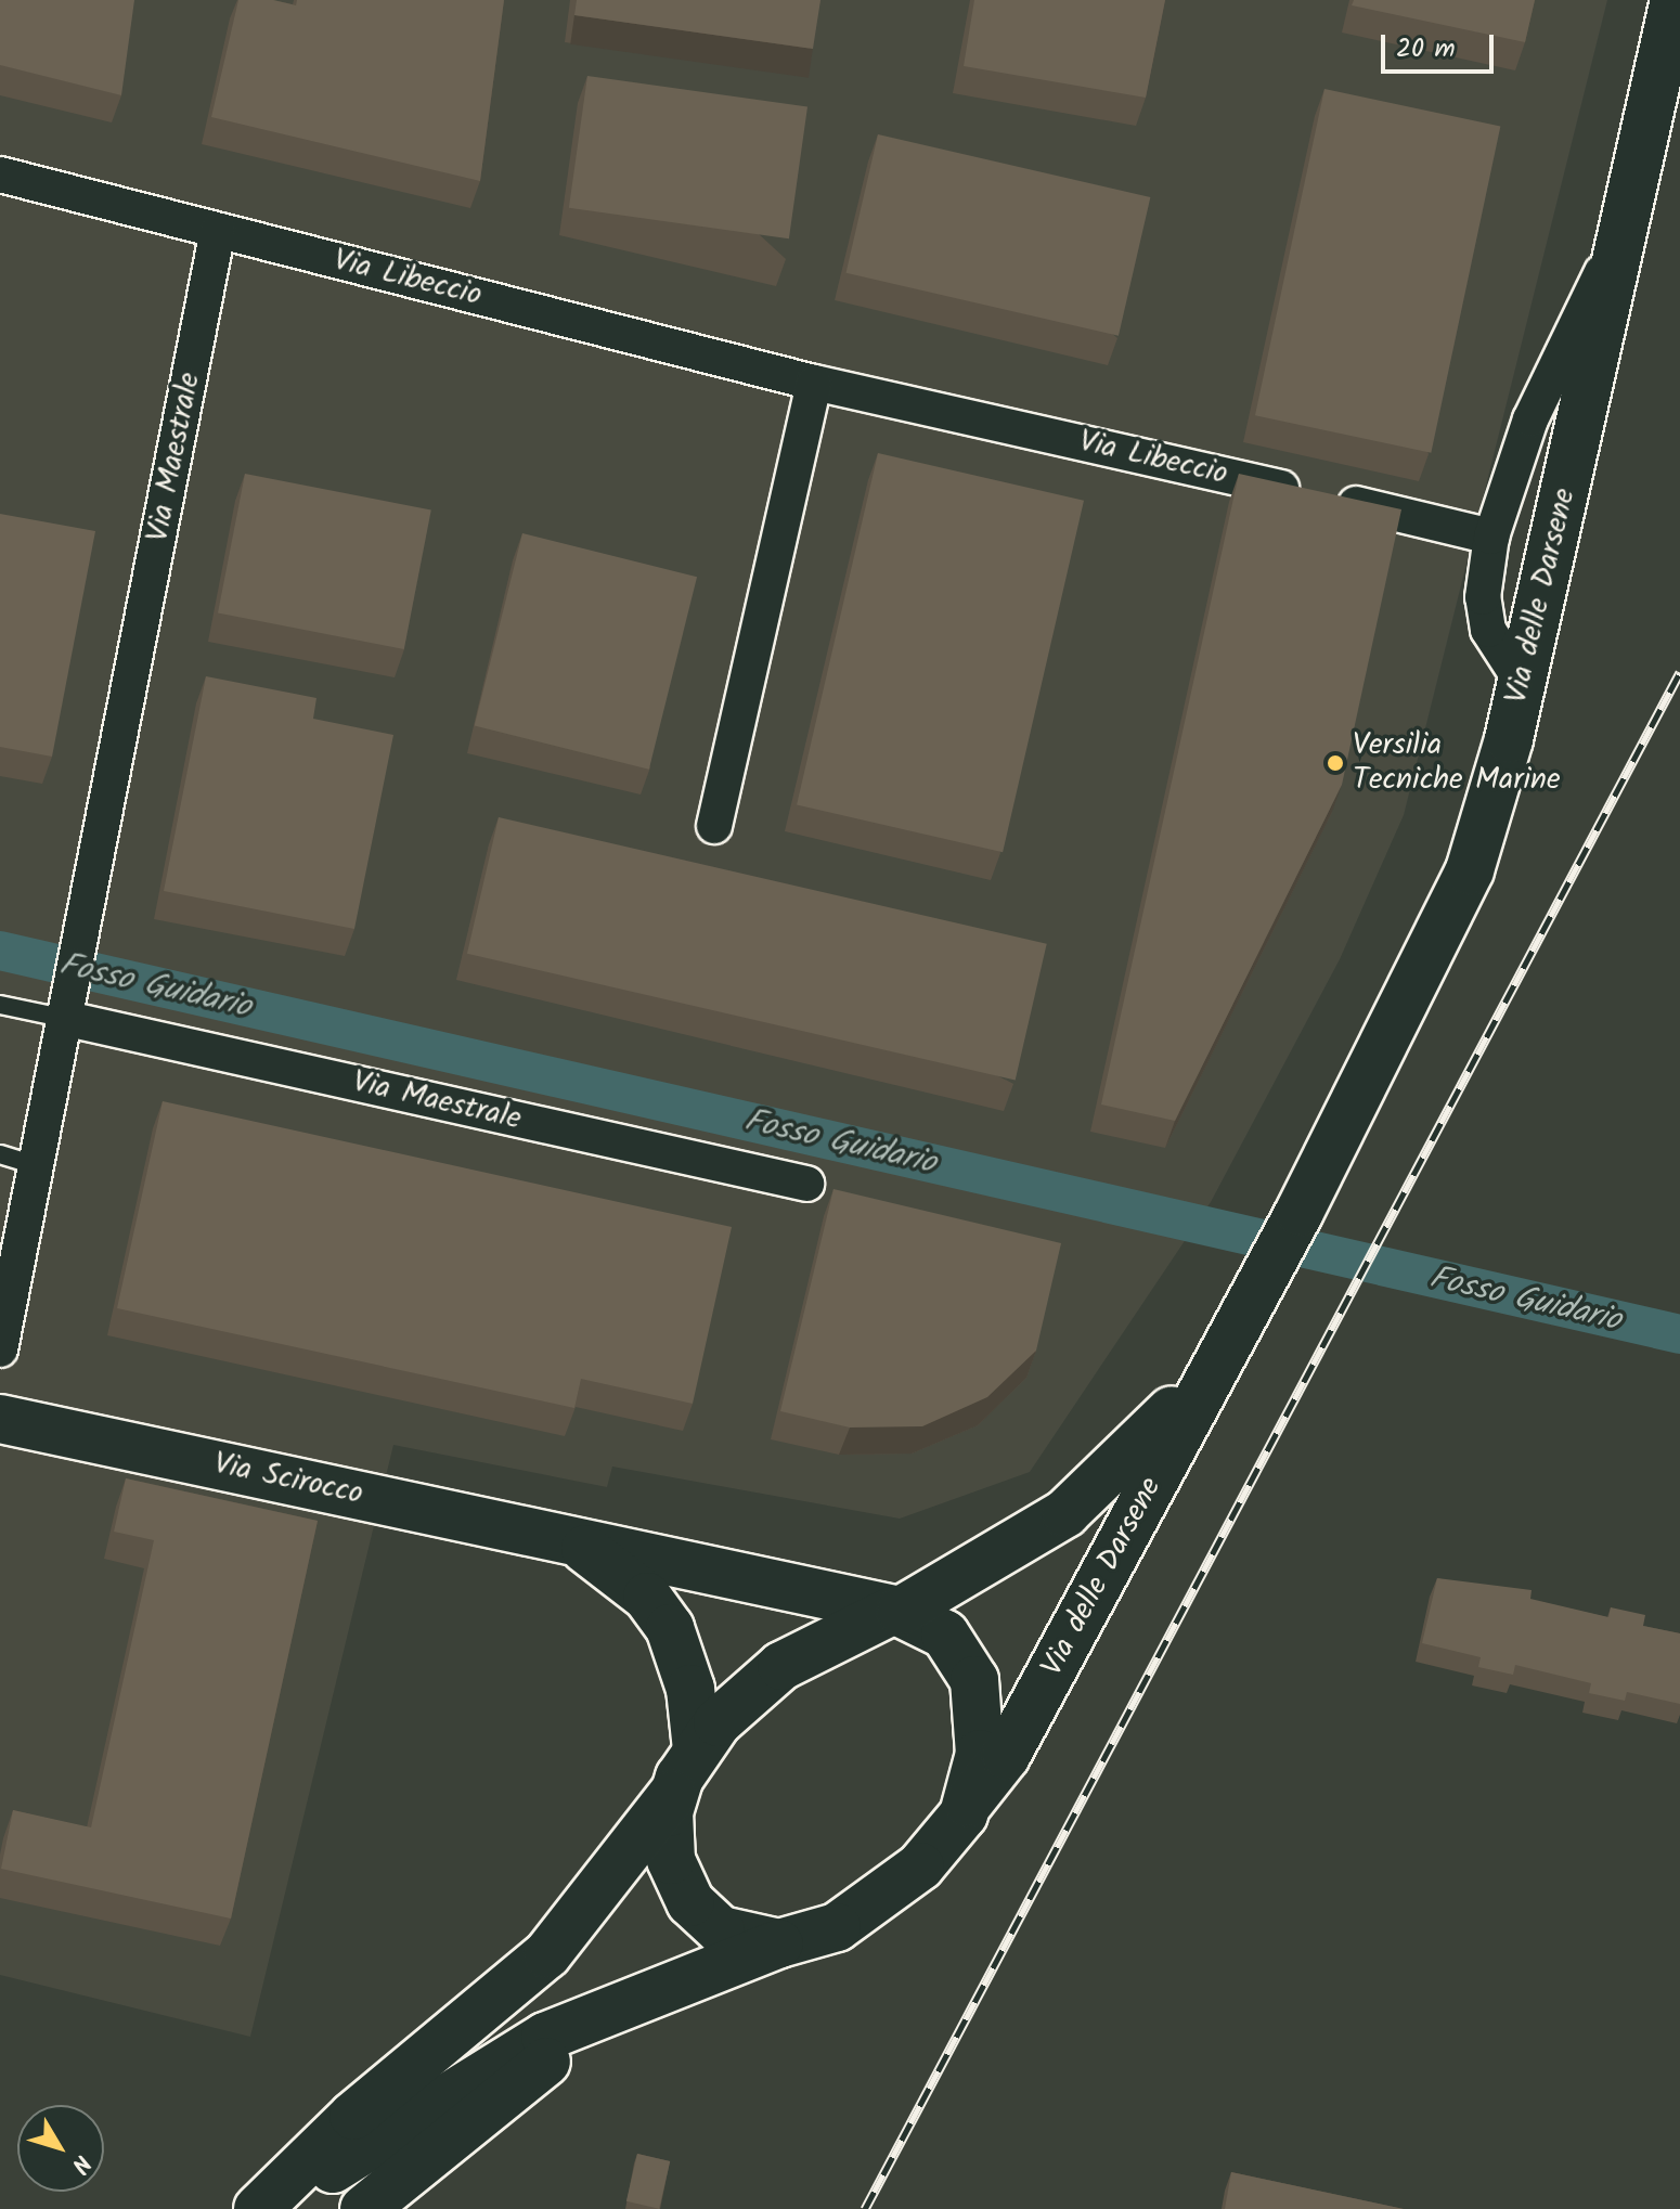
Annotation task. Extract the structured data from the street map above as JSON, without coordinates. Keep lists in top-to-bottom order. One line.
{"streets":{"main road":["Via delle Darsene","Via Scirocco"],"street":["Via Libeccio","Via Maestrale"]},"crossings":[["Via Libeccio","Via Maestrale"],["Via delle Darsene","Via Scirocco"]],"water":["Fosso Guidario"],"places":["Versilia Tecniche Marine"],"scale_bar":"20 m","north":"bottom right"}
